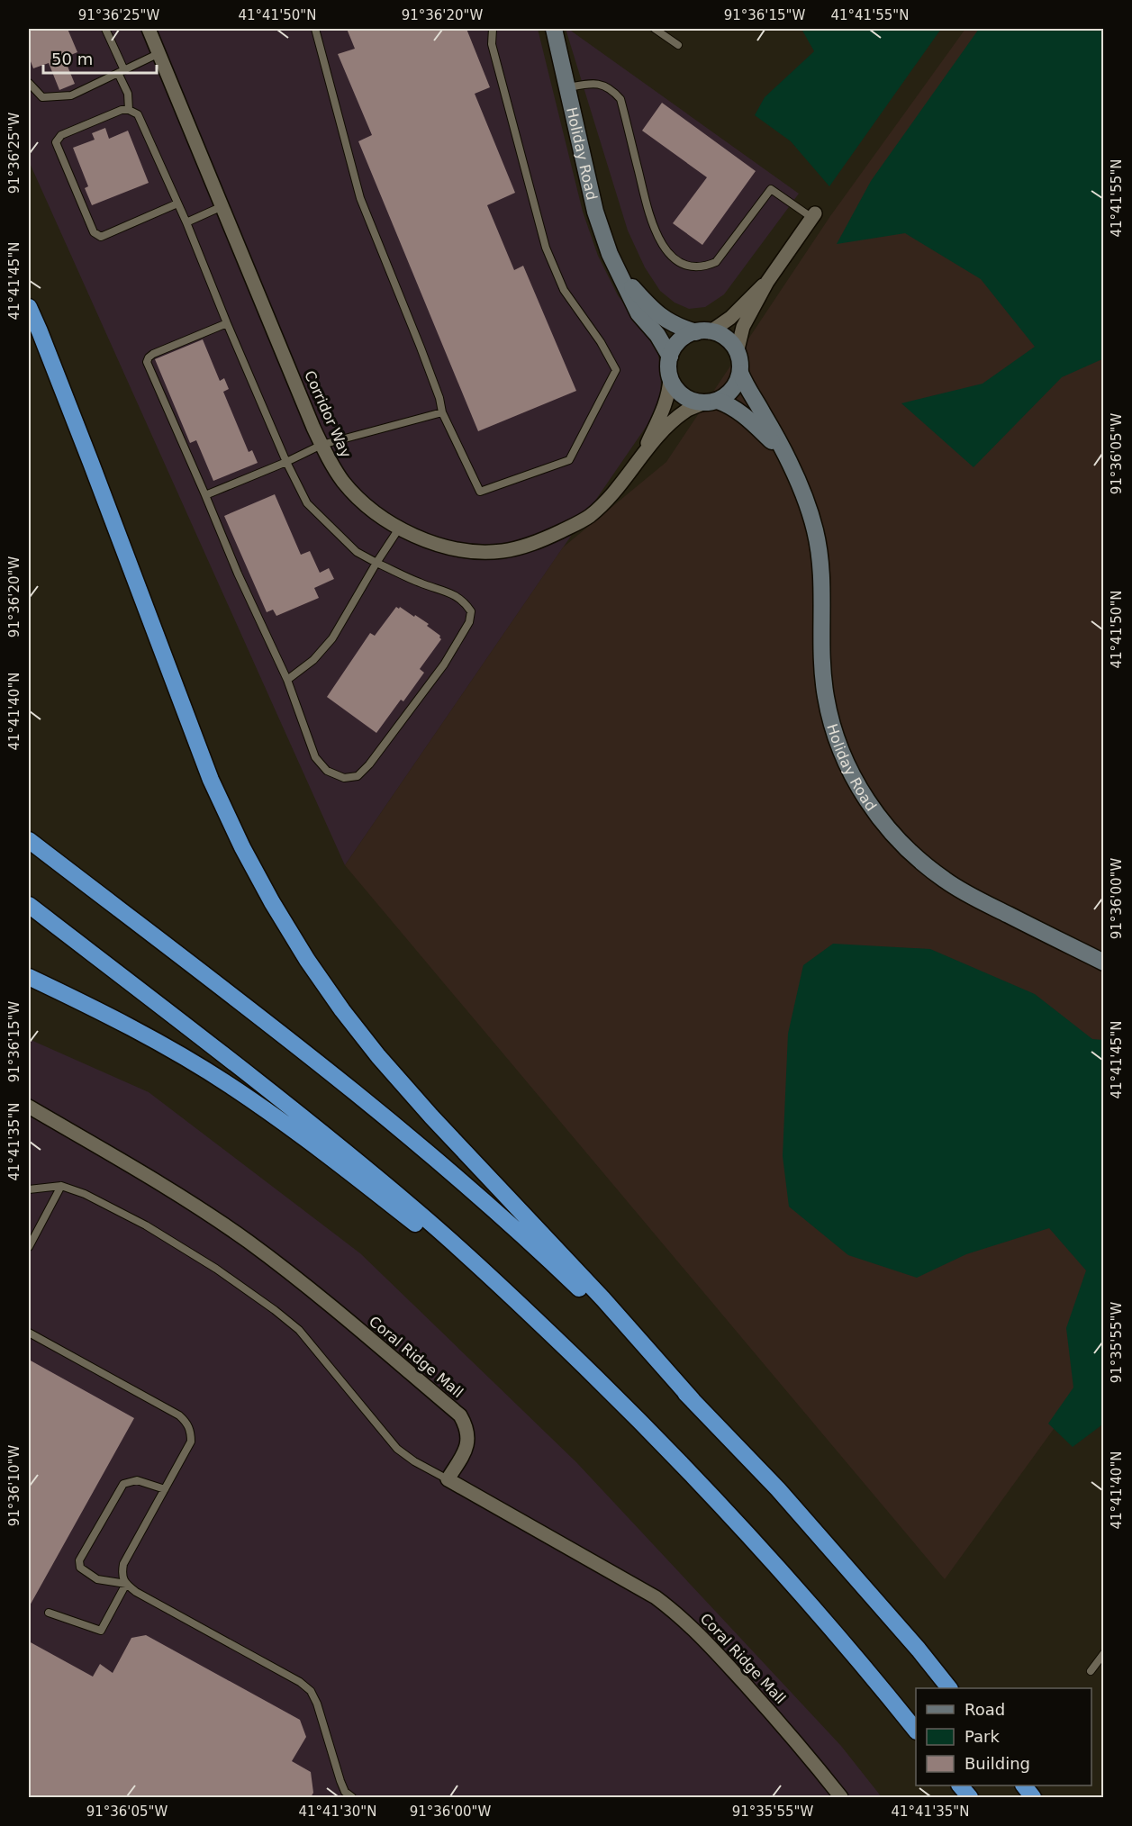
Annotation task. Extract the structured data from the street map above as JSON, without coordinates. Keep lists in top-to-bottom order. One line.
{"streets":{"street":["Holiday Road","Corridor Way","Coral Ridge Mall"]},"crossings":[["Holiday Road","Corridor Way"]],"legend":["Road","Park","Building"],"scale_bar":"50 m","coordinates":["91°36'25\"W","41°41'50\"N","91°36'20\"W","91°36'15\"W","41°41'55\"N","41°41'45\"N","91°36'05\"W","41°41'40\"N","91°36'00\"W","41°41'35\"N","91°35'55\"W","91°36'10\"W","41°41'30\"N"]}
